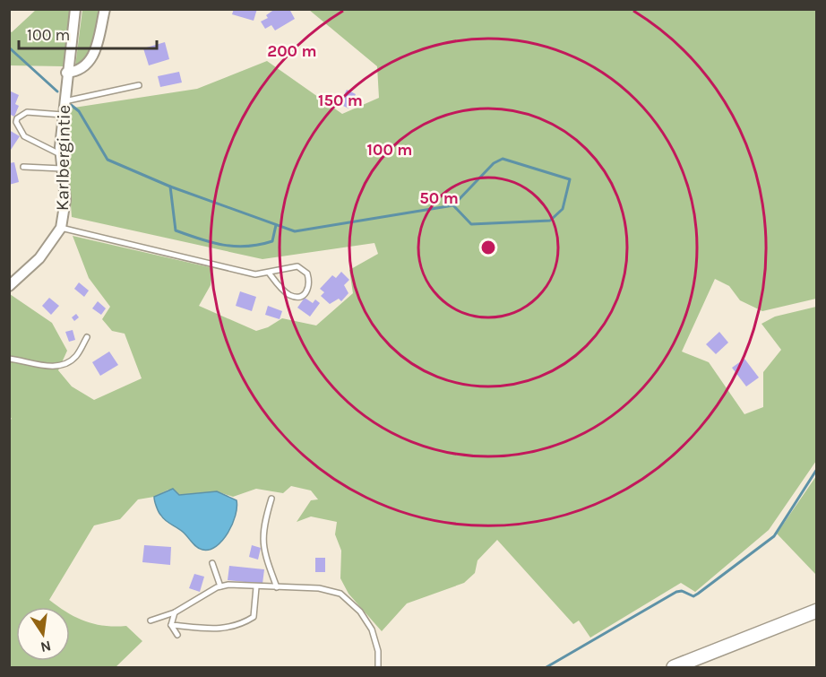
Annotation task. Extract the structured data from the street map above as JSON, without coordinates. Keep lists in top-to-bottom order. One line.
{"streets":{"street":["Karlbergintie"]},"scale_bar":"100 m","north":"bottom","rings":["200 m","150 m","100 m","50 m"]}
